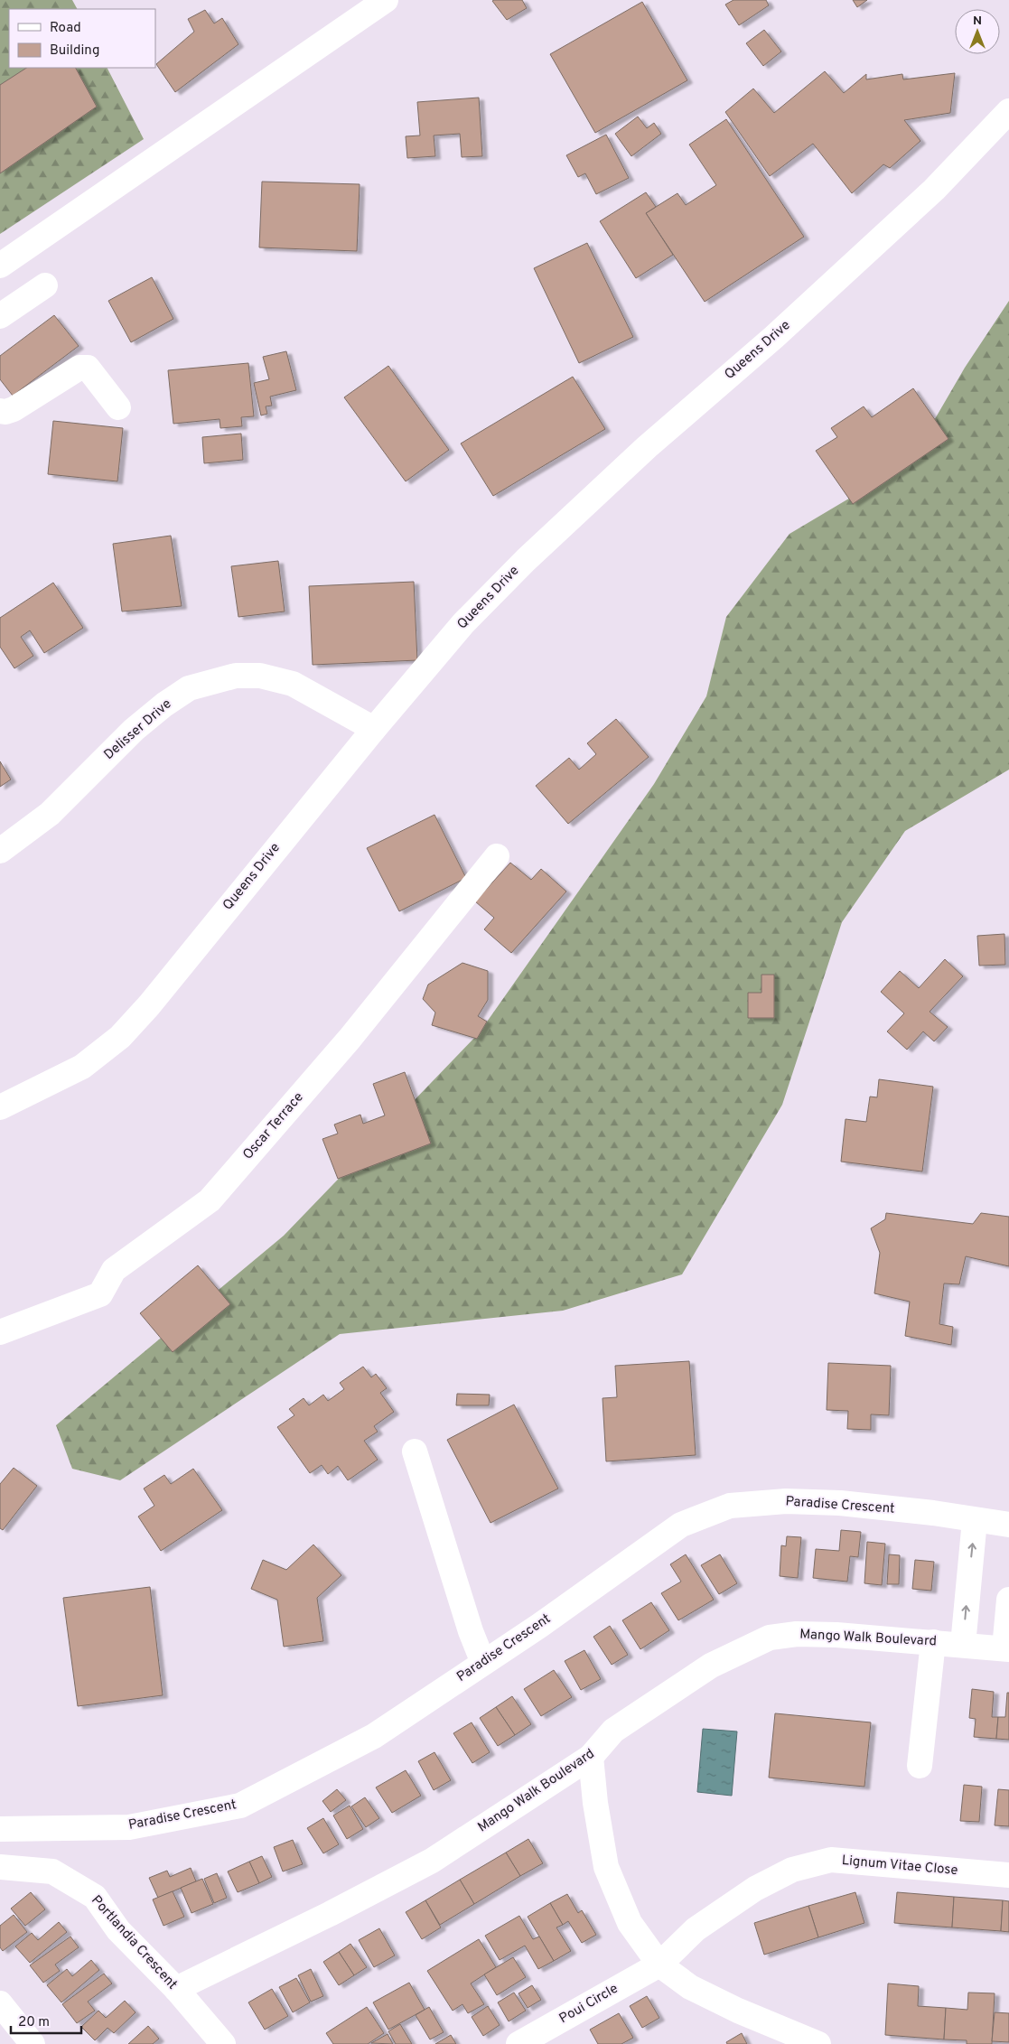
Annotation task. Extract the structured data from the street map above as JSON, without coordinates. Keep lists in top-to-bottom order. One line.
{"streets":{"street":["Queens Drive","Delisser Drive","Oscar Terrace","Paradise Crescent","Mango Walk Boulevard","Lignum Vitae Close","Portlandia Crescent","Poui Circle"]},"crossings":[["Queens Drive","Delisser Drive"],["Mango Walk Boulevard","Portlandia Crescent"],["Lignum Vitae Close","Poui Circle"]],"legend":["Road","Building"],"scale_bar":"20 m","north":"top"}
